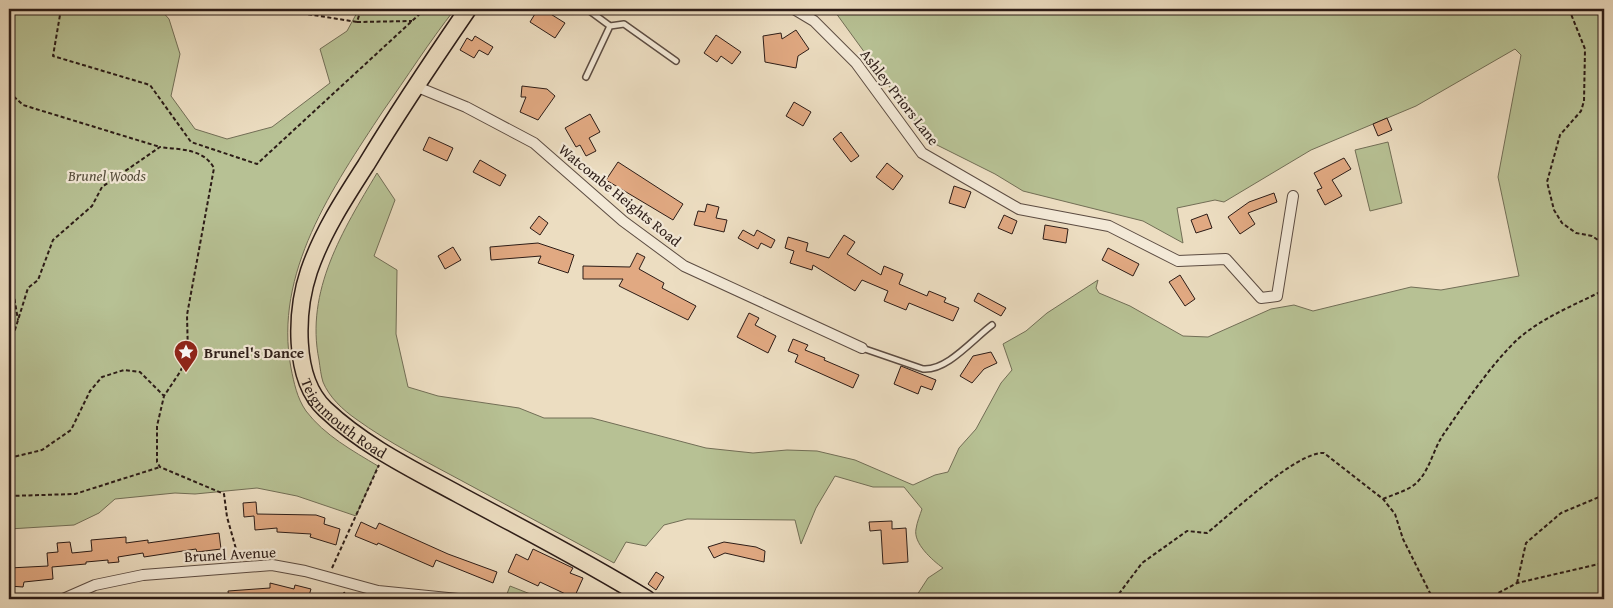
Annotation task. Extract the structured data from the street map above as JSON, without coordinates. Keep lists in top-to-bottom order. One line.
{"streets":{"main road":["Teignmouth Road"],"street":["Ashley Priors Lane","Watcombe Heights Road","Brunel Avenue"]},"crossings":[["Watcombe Heights Road","Teignmouth Road"]],"parks":["Brunel Woods"],"places":{"place":["Brunel's Dance"]}}
